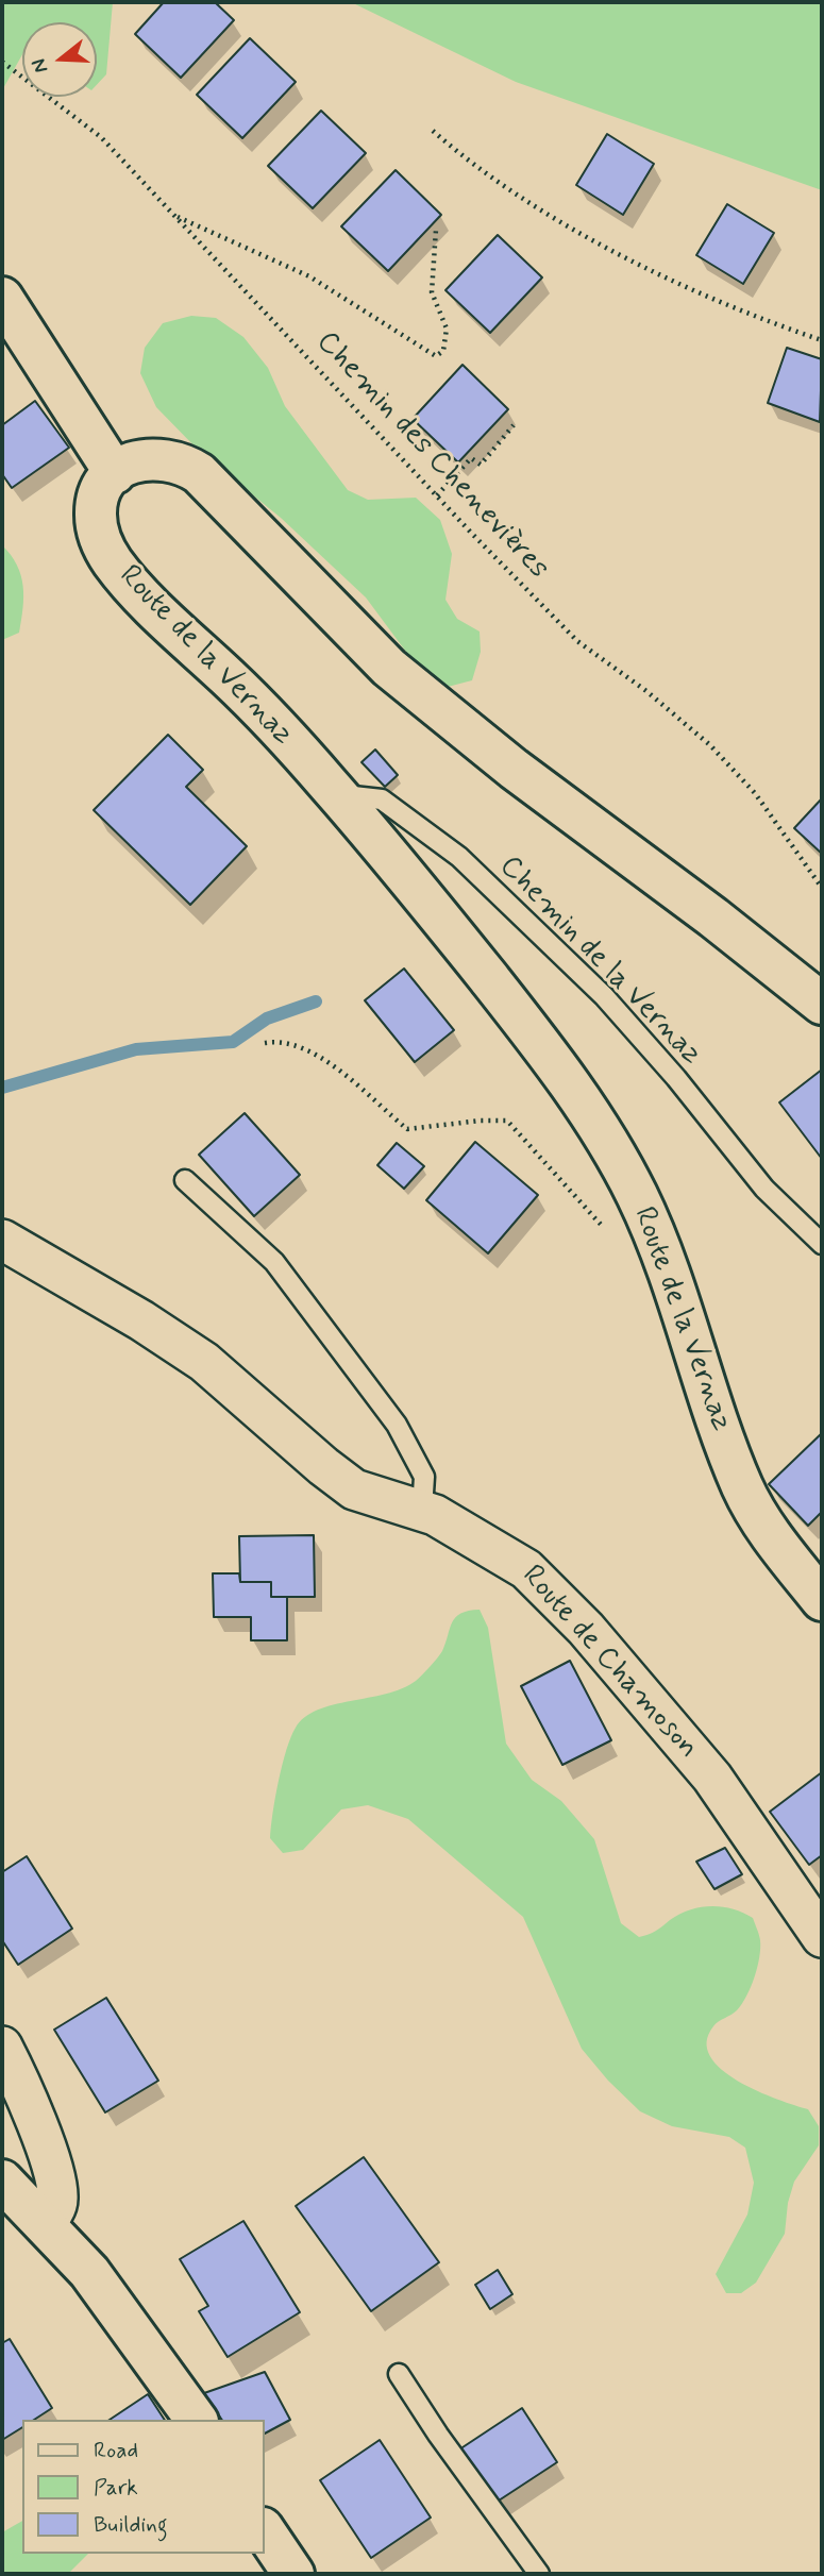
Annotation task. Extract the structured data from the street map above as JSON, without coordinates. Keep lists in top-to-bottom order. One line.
{"streets":{"street":["Route de la Vernaz","Route de Chamoson"],"lane":["Chemin de la Vernaz"],"path":["Chemin des Chenevières"]},"crossings":[["Route de la Vernaz","Chemin de la Vernaz"]],"legend":["Road","Park","Building"],"north":"left"}
